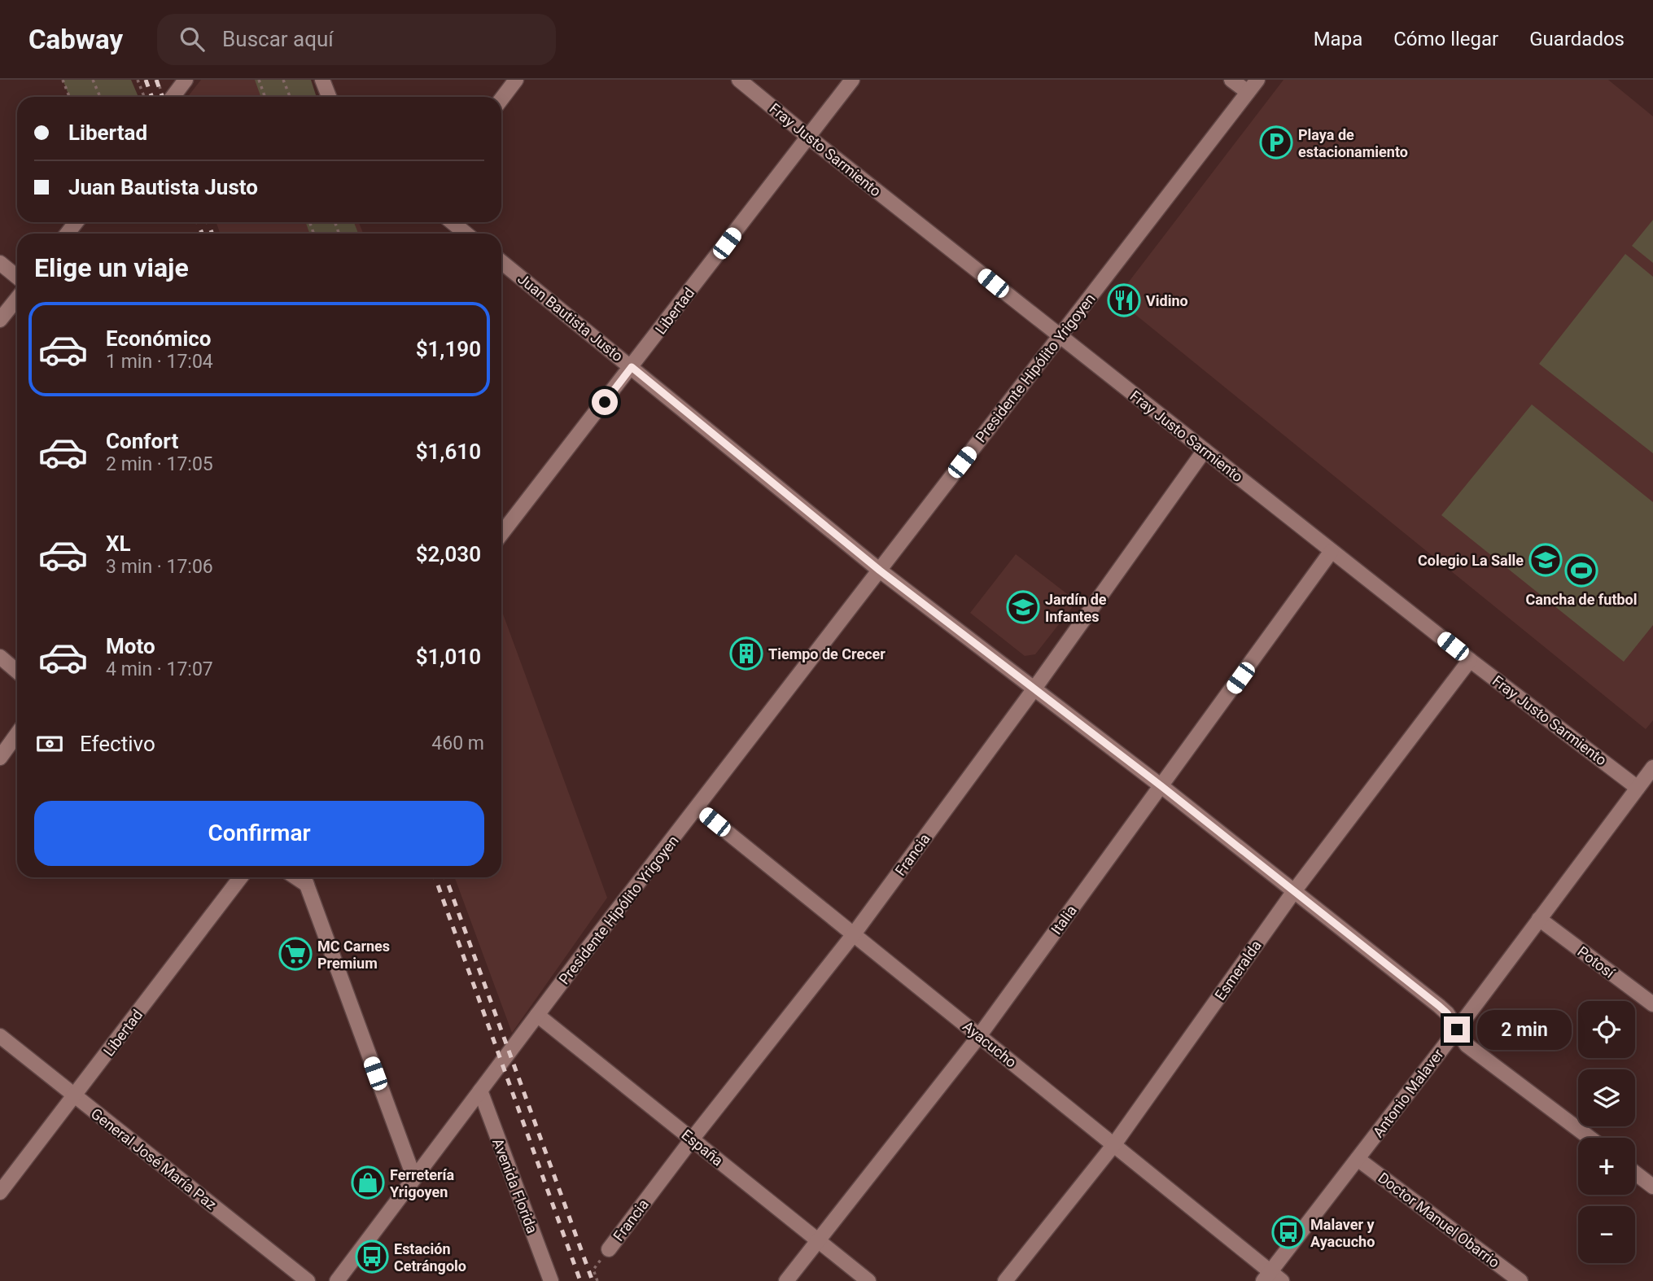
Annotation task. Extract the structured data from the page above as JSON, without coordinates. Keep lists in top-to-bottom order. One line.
{"streets":{"street":["Fray Justo Sarmiento","Libertad","Juan Bautista Justo","Presidente Hipólito Yrigoyen","Francia","Italia","Potosí","Esmeralda","Ayacucho","Antonio Malaver","España","General José María Paz","Avenida Florida","Doctor Manuel Obarrio"]},"crossings":[["Fray Justo Sarmiento","Libertad"],["Fray Justo Sarmiento","Presidente Hipólito Yrigoyen"],["Fray Justo Sarmiento","Francia"],["Fray Justo Sarmiento","Italia"],["Fray Justo Sarmiento","Esmeralda"],["Fray Justo Sarmiento","Antonio Malaver"],["Libertad","Juan Bautista Justo"],["Libertad","General José María Paz"],["Juan Bautista Justo","Presidente Hipólito Yrigoyen"],["Juan Bautista Justo","Francia"],["Juan Bautista Justo","Italia"],["Juan Bautista Justo","Esmeralda"],["Juan Bautista Justo","Antonio Malaver"],["Presidente Hipólito Yrigoyen","Ayacucho"],["Presidente Hipólito Yrigoyen","España"],["Presidente Hipólito Yrigoyen","Avenida Florida"],["Francia","Ayacucho"],["Francia","España"],["Italia","Ayacucho"],["Italia","España"],["Potosí","Antonio Malaver"],["Esmeralda","Ayacucho"],["Ayacucho","Antonio Malaver"],["Antonio Malaver","Doctor Manuel Obarrio"]],"places":{"parking":["Playa de estacionamiento"],"restaurant":["Vidino"],"school or university":["Colegio La Salle","Jardín de Infantes"],"sports":["Cancha de futbol"],"building":["Tiempo de Crecer"],"supermarket":["MC Carnes Premium"],"shop":["Ferretería Yrigoyen"],"bus stop":["Malaver y Ayacucho","Estación Cetrángolo"]},"page":{"header":"Cabway","search":"Buscar aquí","nav":["Mapa","Cómo llegar","Guardados"],"banner":["Libertad","Juan Bautista Justo"],"heading":"Elige un viaje","list":[{"name":"Económico","note":"1 min · 17:04","value":"$1,190"},{"name":"Confort","note":"2 min · 17:05","value":"$1,610"},{"name":"XL","note":"3 min · 17:06","value":"$2,030"},{"name":"Moto","note":"4 min · 17:07","value":"$1,010"}],"pay":["Efectivo","460 m"],"buttons":"Confirmar","map_buttons":["+","−"],"bubble":"2 min"}}
